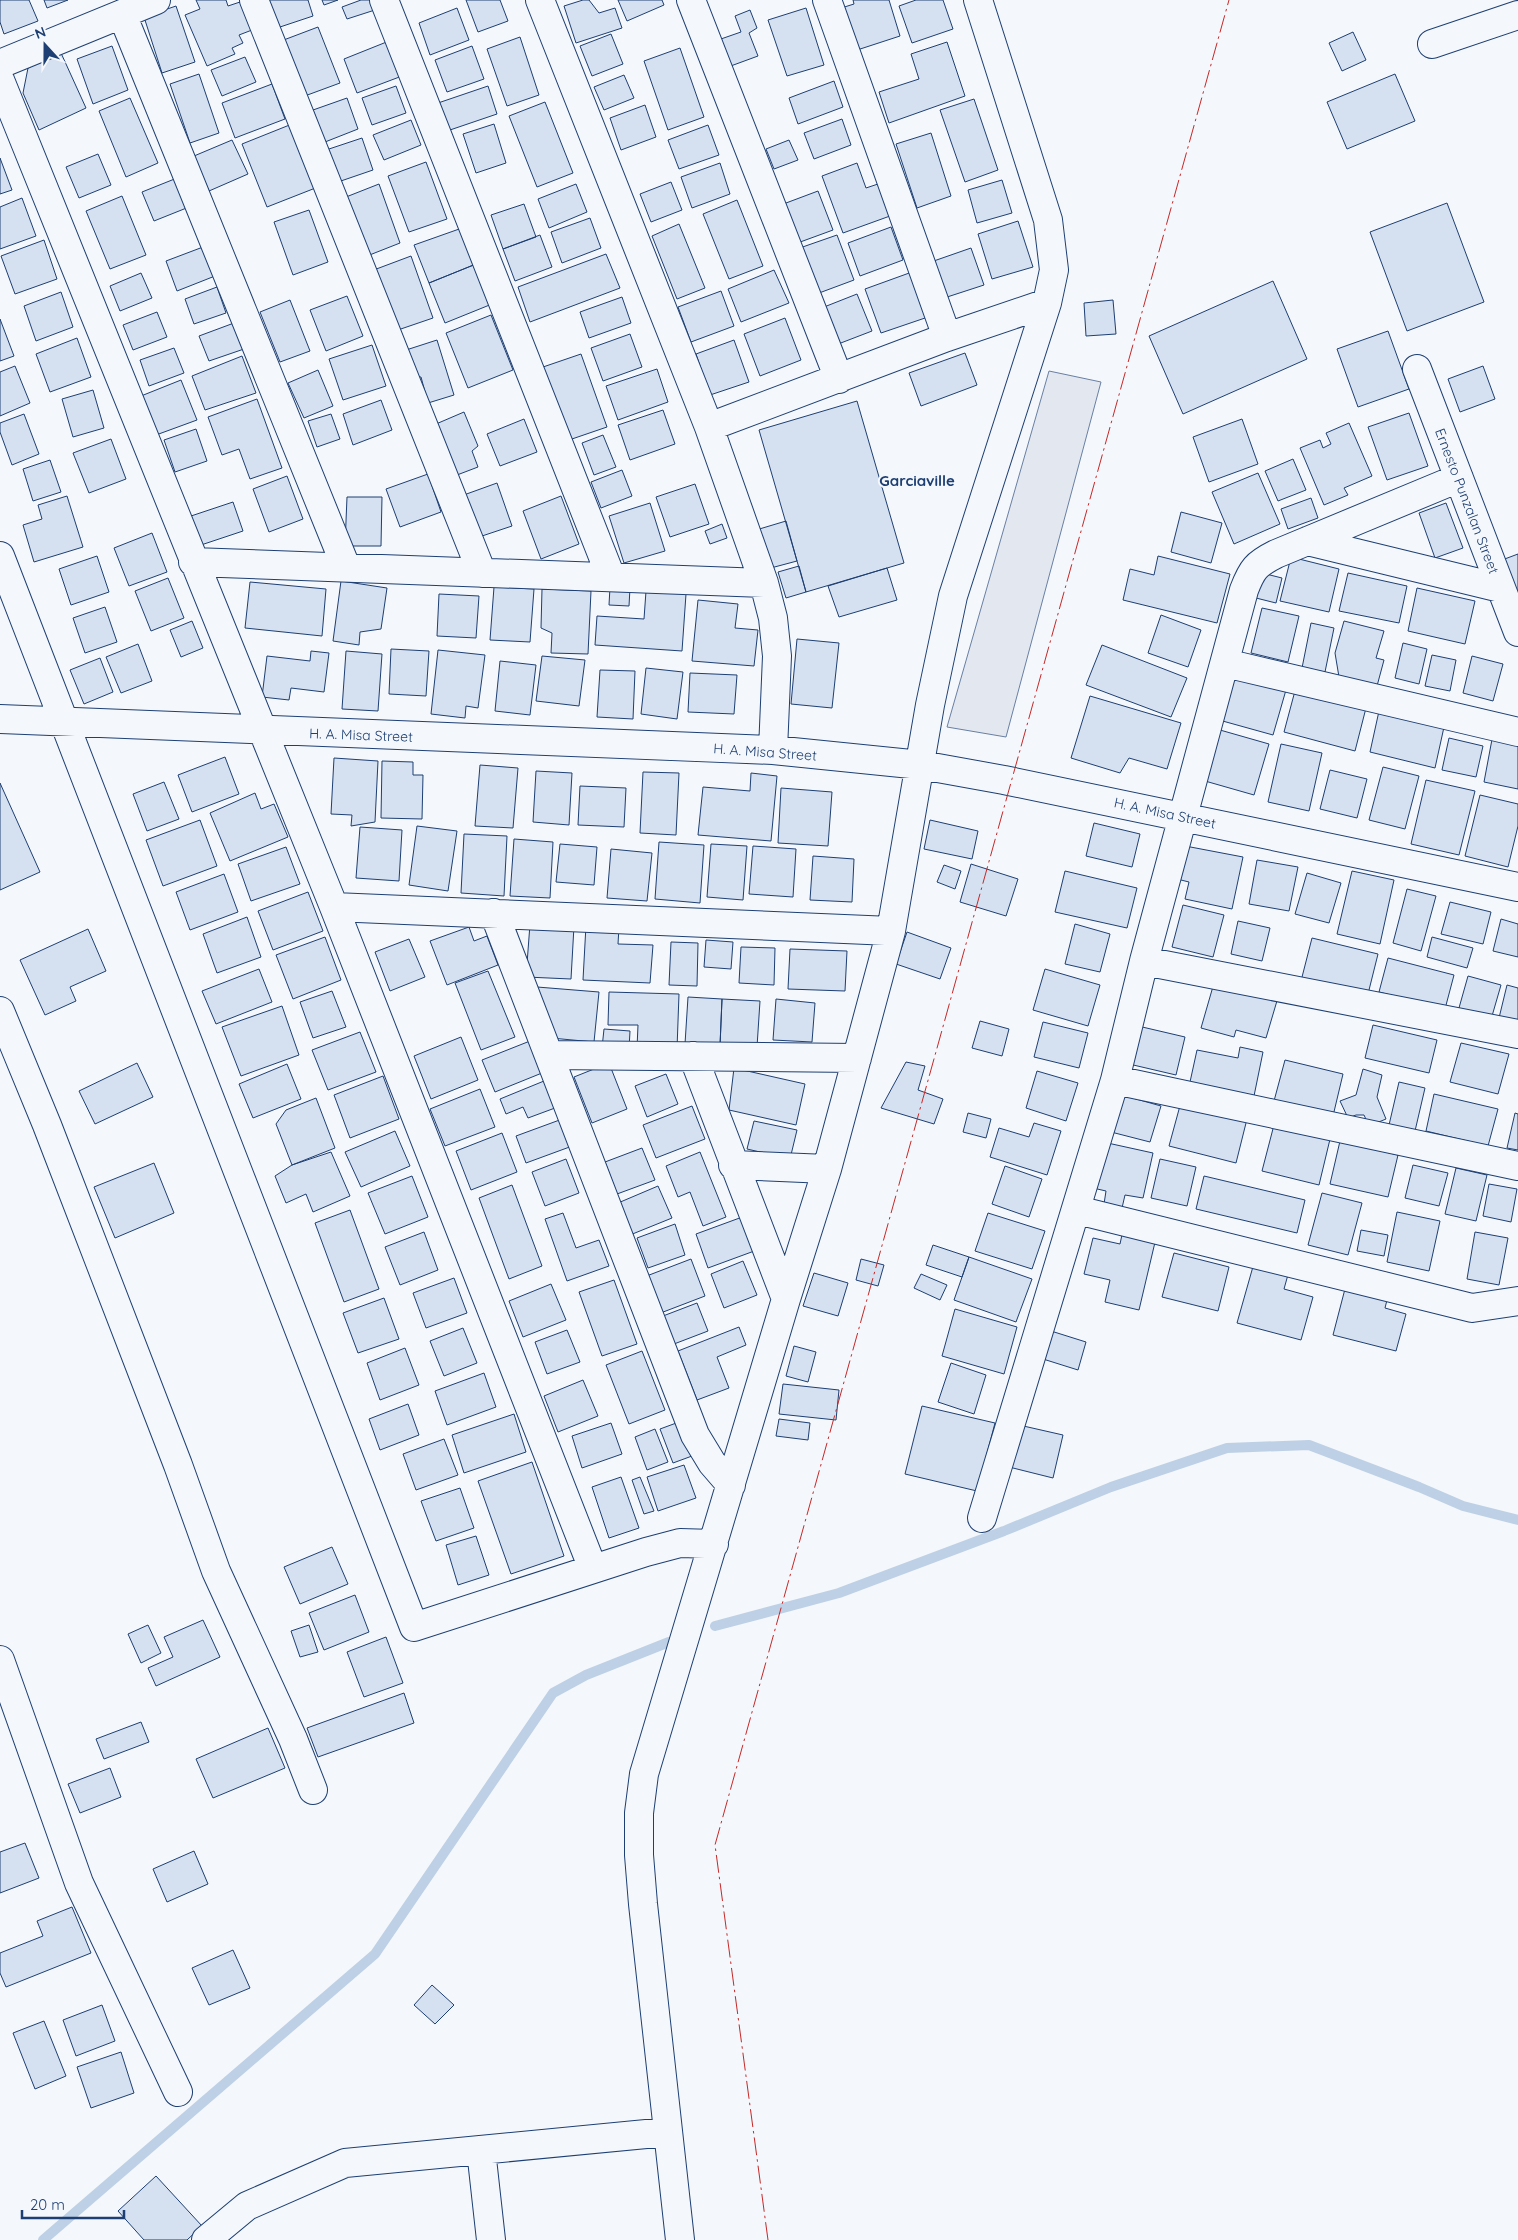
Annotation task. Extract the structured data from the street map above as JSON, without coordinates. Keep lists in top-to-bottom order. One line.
{"streets":{"street":["Ernesto Punzalan Street","H. A. Misa Street"]},"districts":["Garciaville"],"scale_bar":"20 m","north":"top"}
